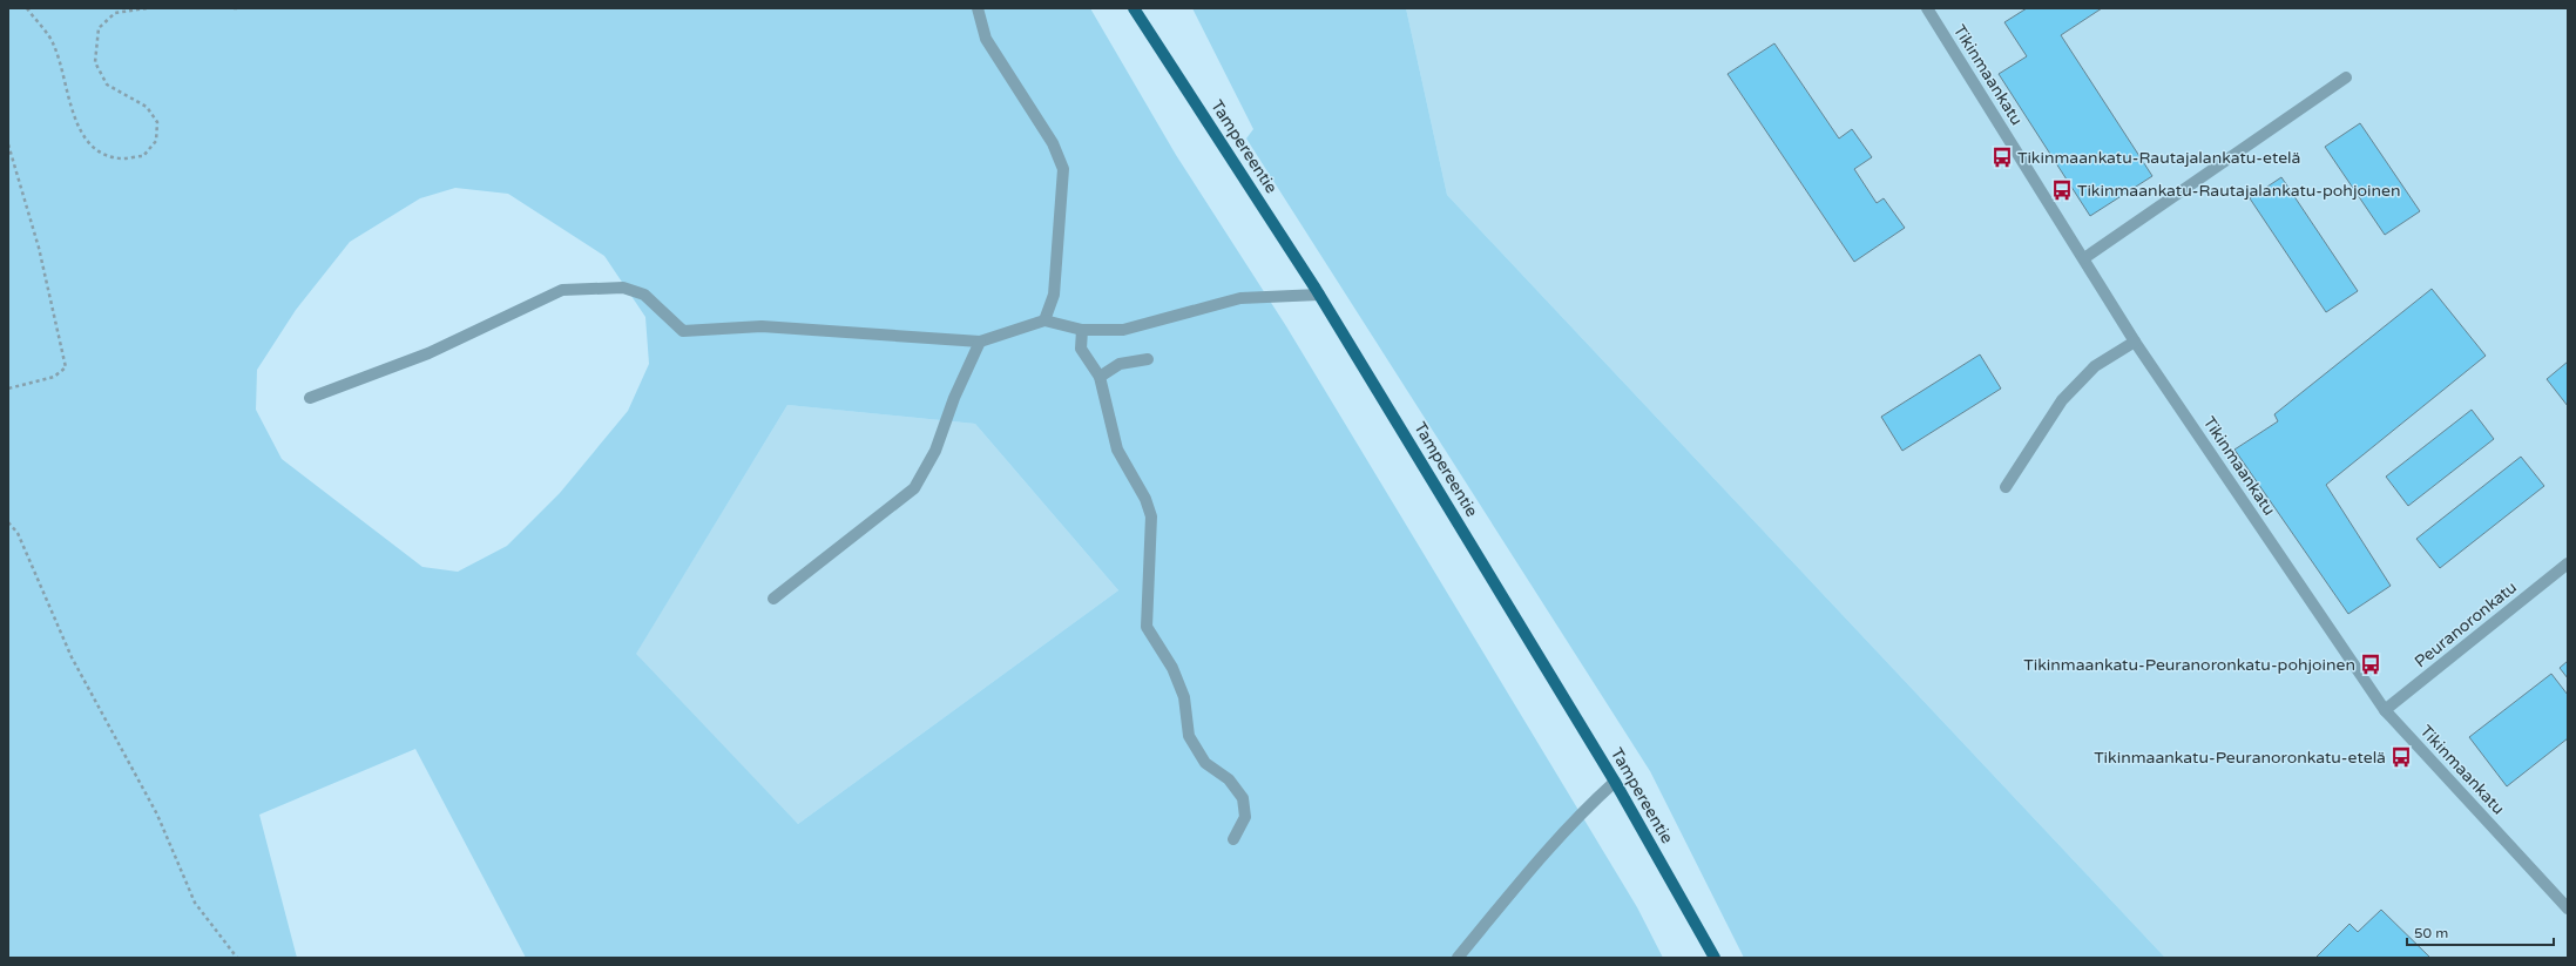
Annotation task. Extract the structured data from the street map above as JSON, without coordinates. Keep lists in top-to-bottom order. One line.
{"streets":{"main road":["Tampereentie"],"street":["Tikinmaankatu","Peuranoronkatu"]},"crossings":[["Tikinmaankatu","Peuranoronkatu"]],"places":{"bus stop":["Tikinmaankatu-Rautajalankatu-etelä","Tikinmaankatu-Rautajalankatu-pohjoinen","Tikinmaankatu-Peuranoronkatu-pohjoinen","Tikinmaankatu-Peuranoronkatu-etelä"]},"scale_bar":"50 m"}
